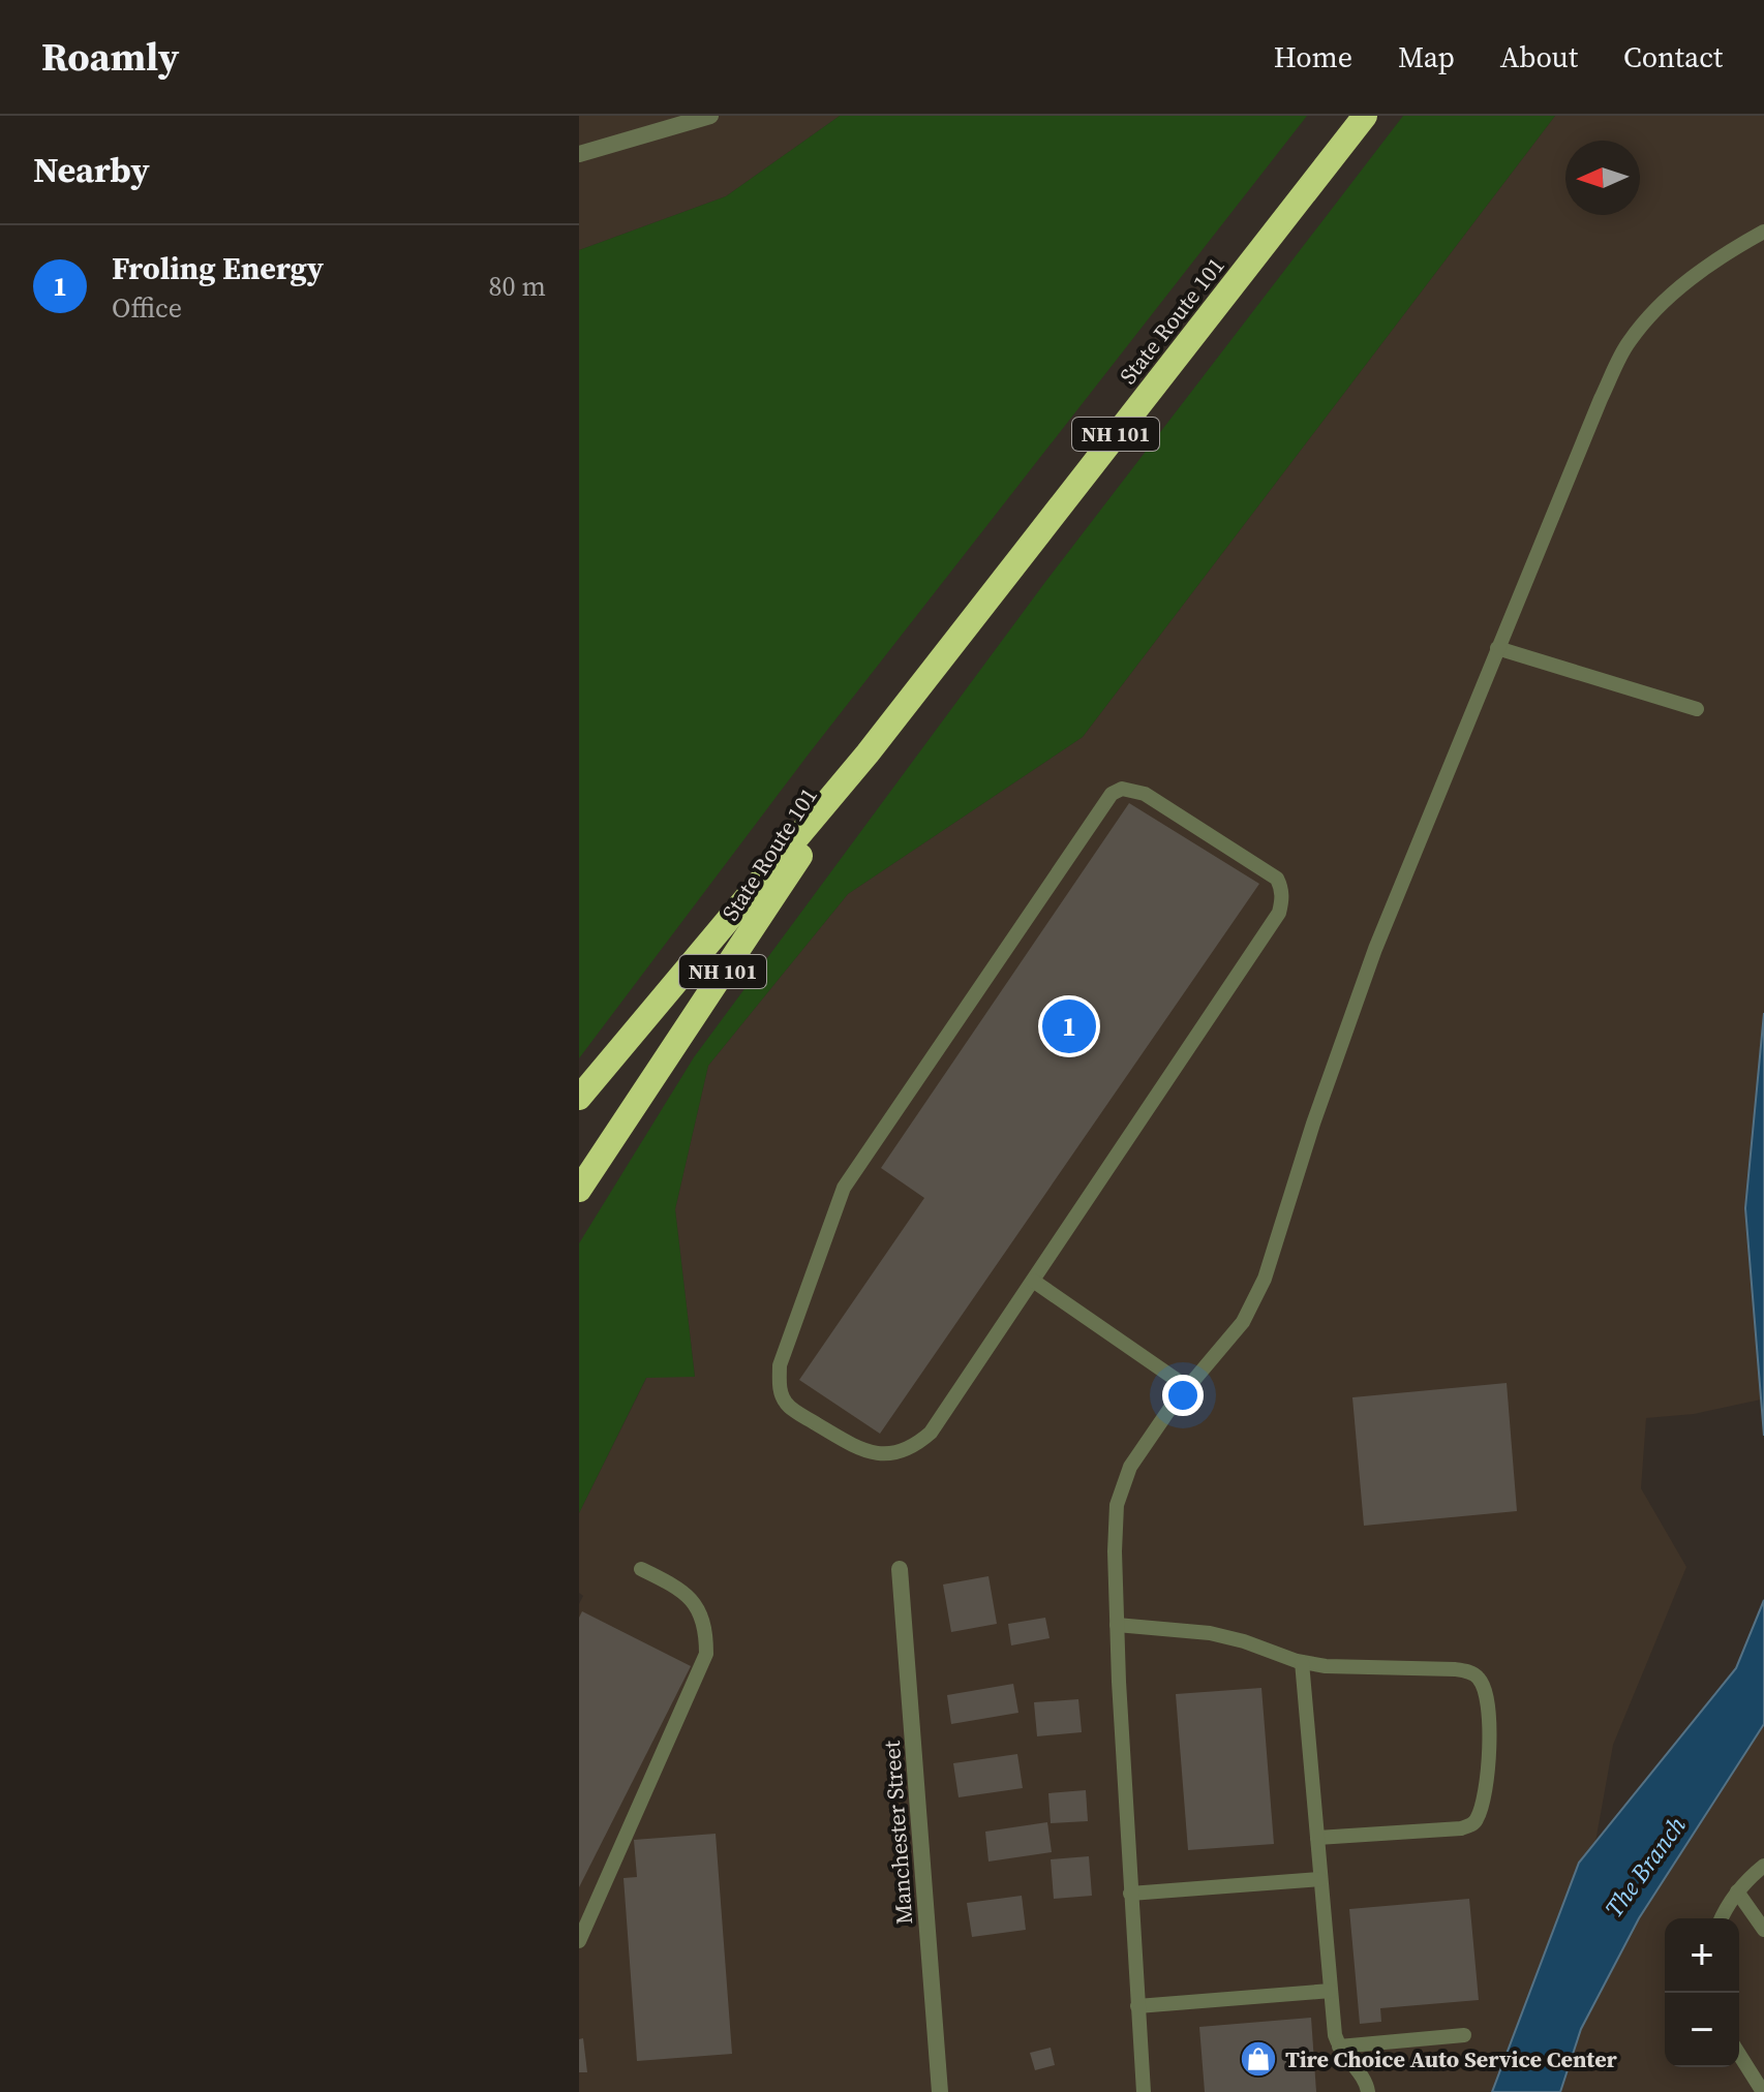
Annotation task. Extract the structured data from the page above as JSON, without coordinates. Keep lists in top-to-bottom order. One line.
{"streets":{"highway":["State Route 101","NH 101"],"street":["Manchester Street"]},"water":["The Branch"],"places":{"shop":["Tire Choice Auto Service Center"]},"north":"left","page":{"header":"Roamly","nav":["Home","Map","About","Contact"],"heading":"Nearby","list":[{"mark":"1","name":"Froling Energy","note":"Office","value":"80 m"}],"pins":"1","map_buttons":["+","−"]}}
